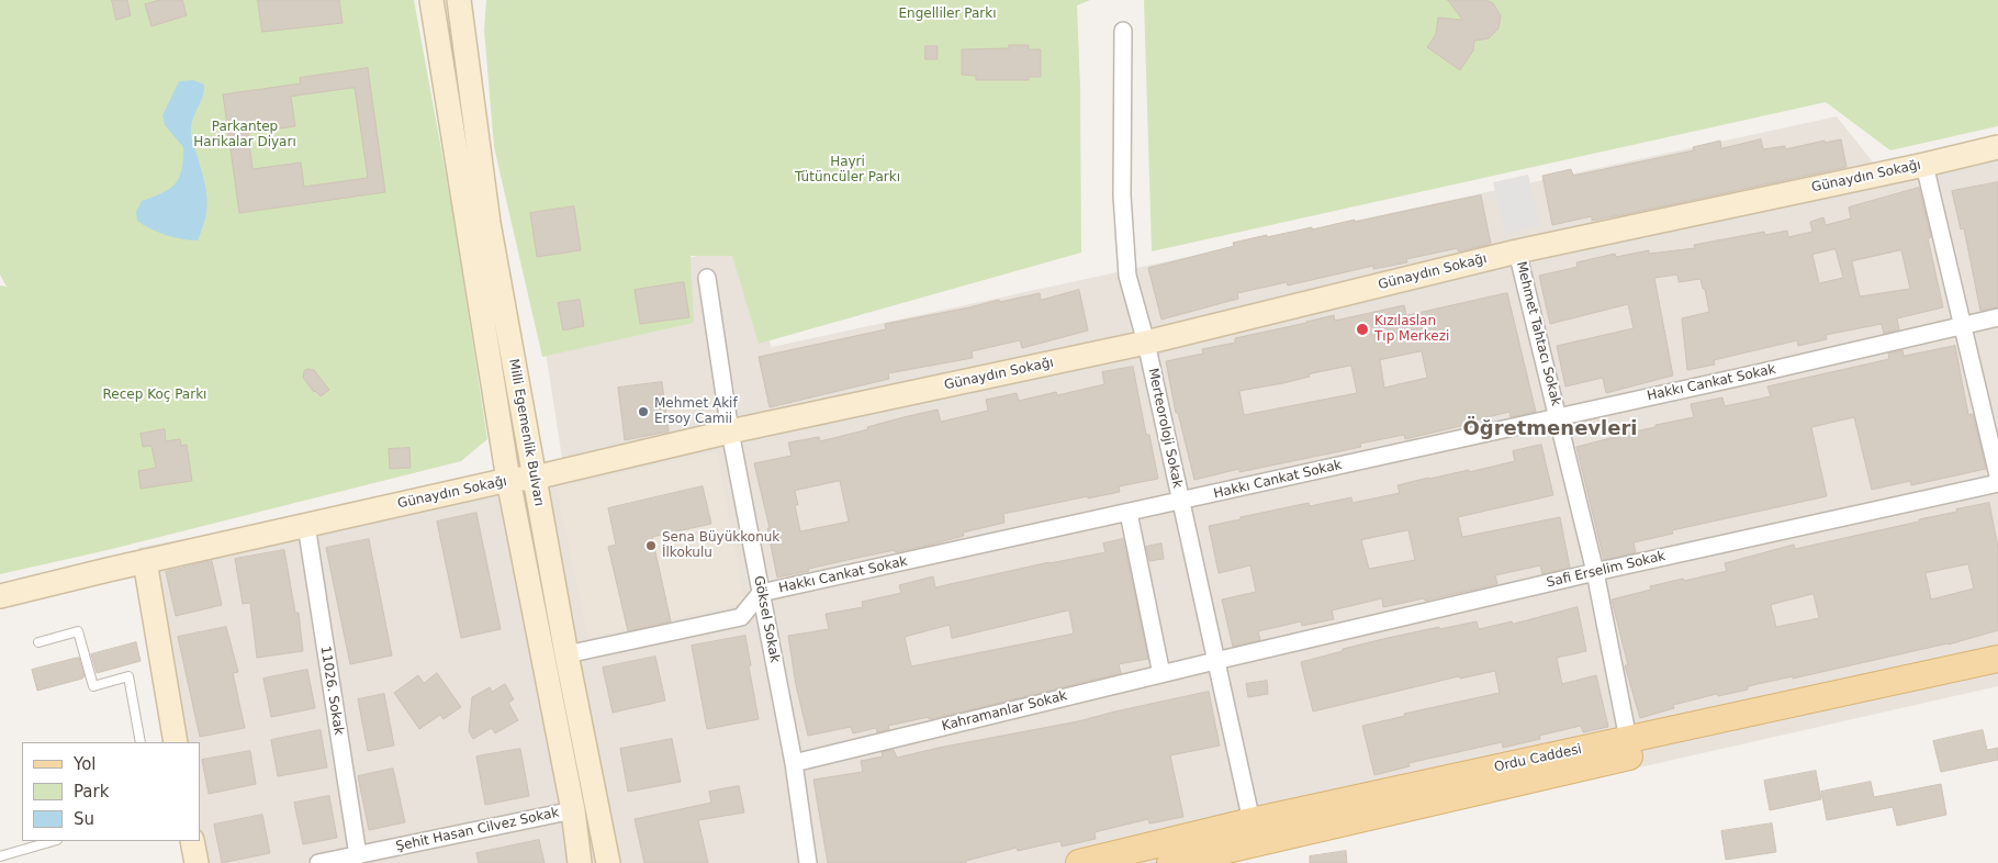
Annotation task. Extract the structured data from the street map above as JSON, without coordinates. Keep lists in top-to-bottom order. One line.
{"streets":{"main road":["Ordu Caddesi"],"street":["Günaydın Sokağı","Mehmet Tahtacı Sokak","Hakkı Cankat Sokak","Merteoroloji Sokak","Milli Egemenlik Bulvarı","Safi Erselim Sokak","Göksel Sokak","11026. Sokak","Kahramanlar Sokak","Şehit Hasan Cilvez Sokak"]},"crossings":[["Günaydın Sokağı","Mehmet Tahtacı Sokak"],["Günaydın Sokağı","Merteoroloji Sokak"],["Günaydın Sokağı","Milli Egemenlik Bulvarı"],["Günaydın Sokağı","Göksel Sokak"],["Günaydın Sokağı","11026. Sokak"],["Mehmet Tahtacı Sokak","Hakkı Cankat Sokak"],["Mehmet Tahtacı Sokak","Safi Erselim Sokak"],["Mehmet Tahtacı Sokak","Ordu Caddesi"],["Hakkı Cankat Sokak","Merteoroloji Sokak"],["Hakkı Cankat Sokak","Milli Egemenlik Bulvarı"],["Hakkı Cankat Sokak","Göksel Sokak"],["Merteoroloji Sokak","Safi Erselim Sokak"],["Merteoroloji Sokak","Kahramanlar Sokak"],["Merteoroloji Sokak","Ordu Caddesi"],["Milli Egemenlik Bulvarı","Şehit Hasan Cilvez Sokak"],["Safi Erselim Sokak","Kahramanlar Sokak"],["Göksel Sokak","Kahramanlar Sokak"],["11026. Sokak","Şehit Hasan Cilvez Sokak"]],"districts":["Öğretmenevleri"],"parks":["Engelliler Parkı","Parkantep Harikalar Diyarı","Hayri Tütüncüler Parkı","Recep Koç Parkı"],"places":["Kızılaslan Tıp Merkezi","Mehmet Akif Ersoy Camii","Sena Büyükkonuk İlkokulu"],"legend":["Yol","Park","Su"]}
